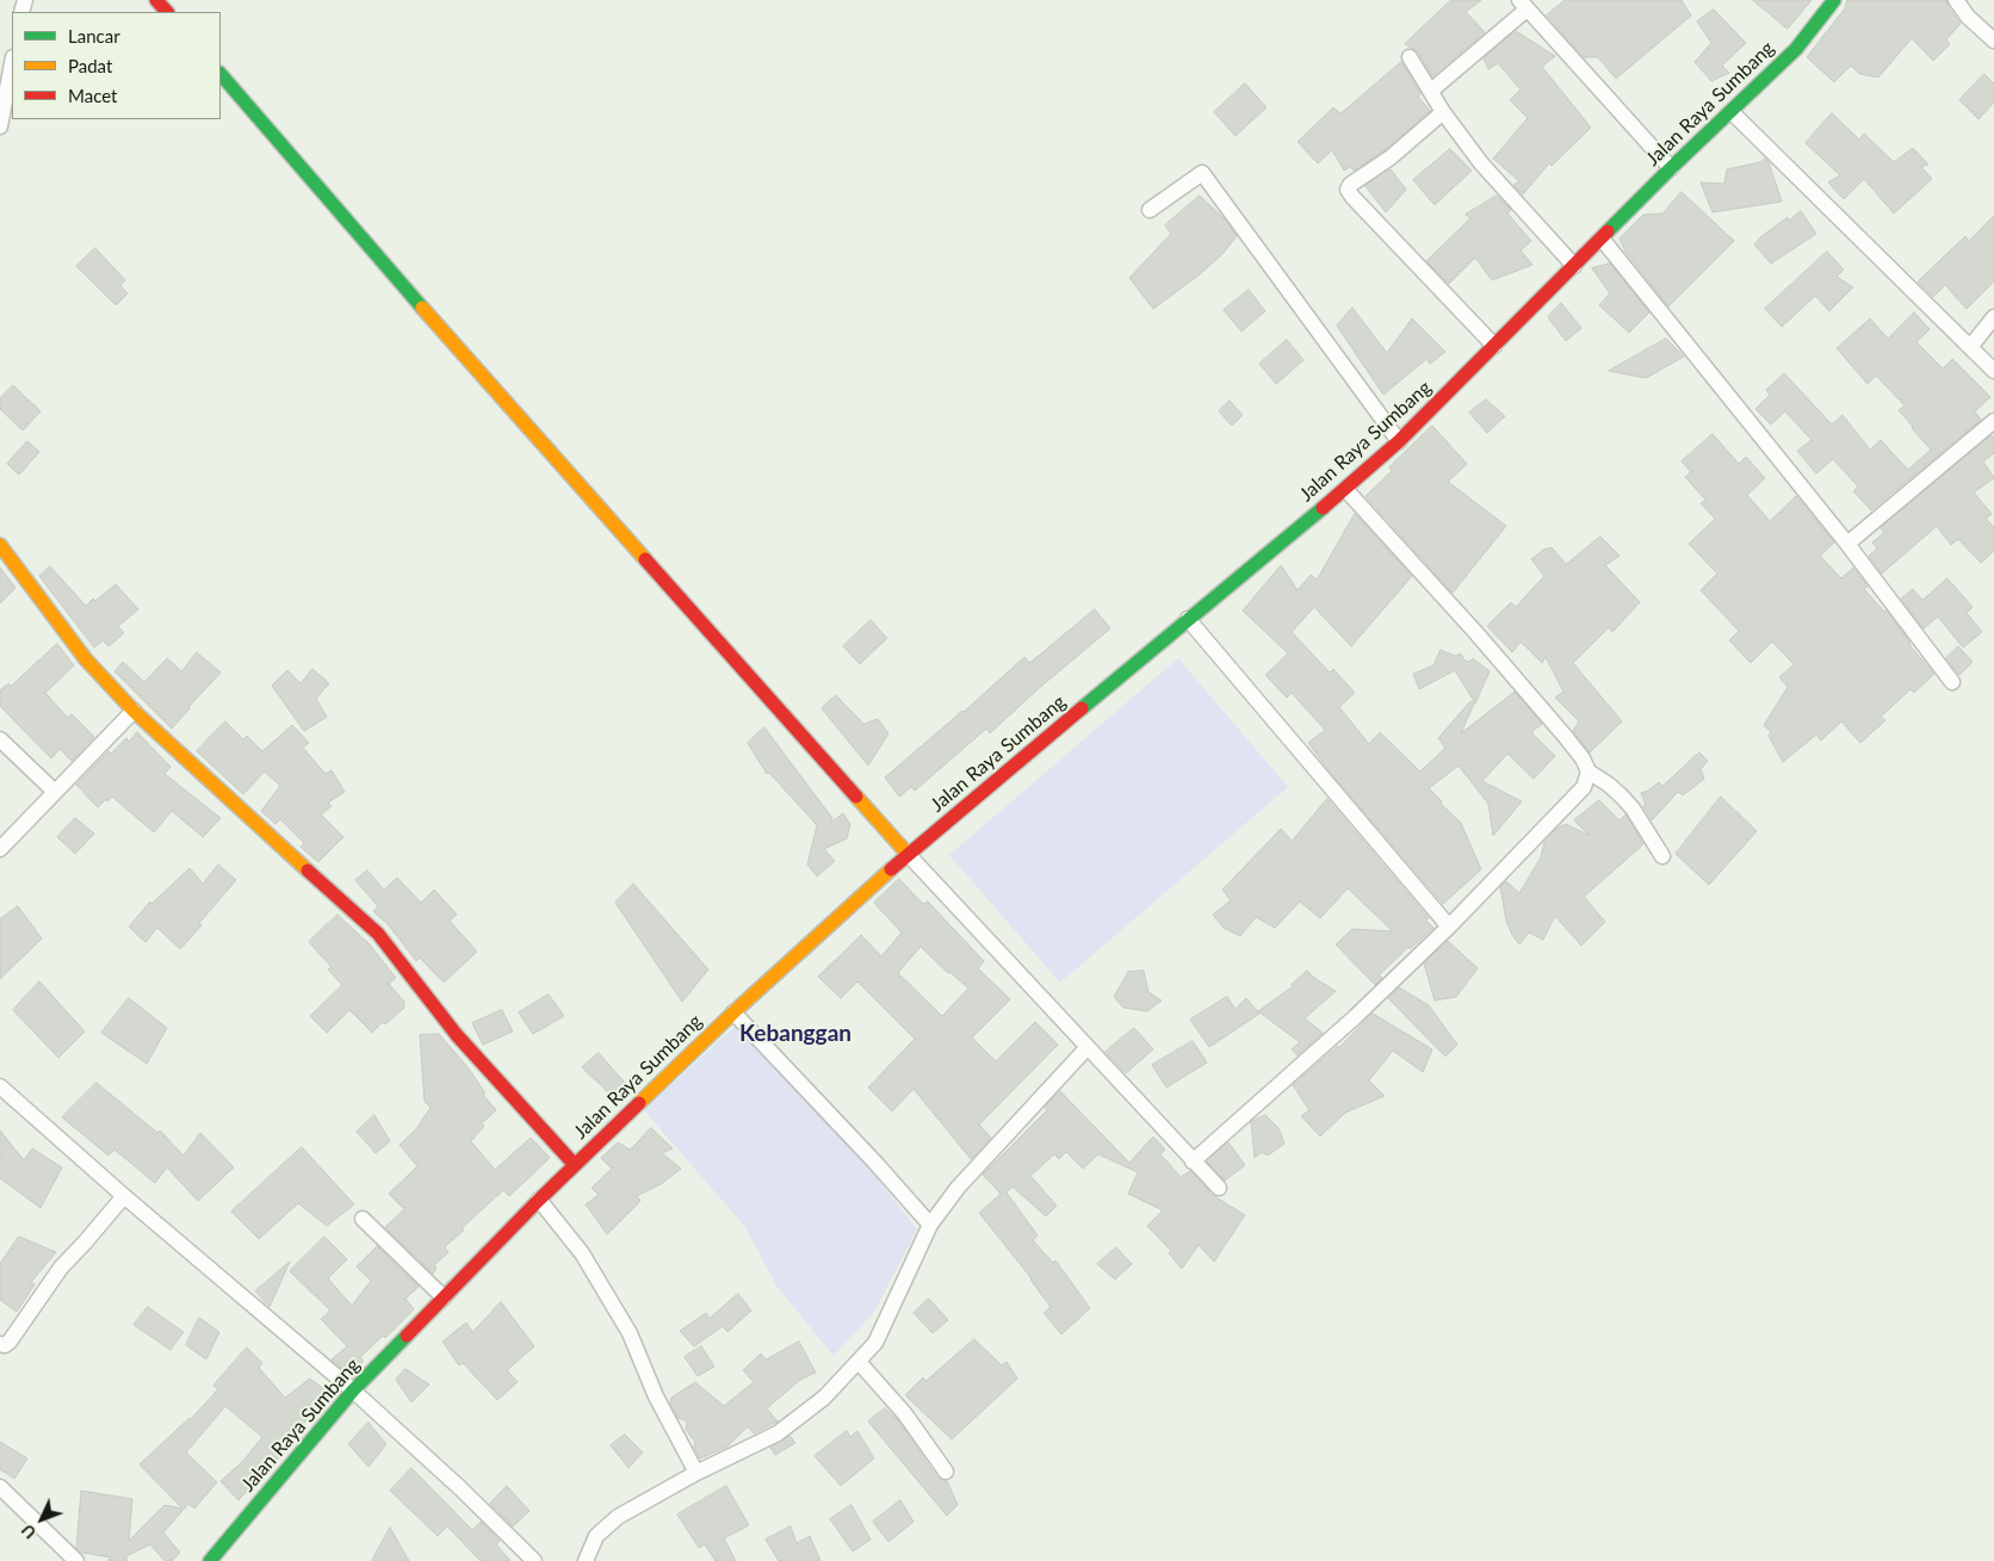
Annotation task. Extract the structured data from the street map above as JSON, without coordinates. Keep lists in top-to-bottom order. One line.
{"streets":{"street":["Jalan Raya Sumbang"]},"districts":["Kebanggan"],"legend":["Lancar","Padat","Macet"],"north":"bottom left"}
